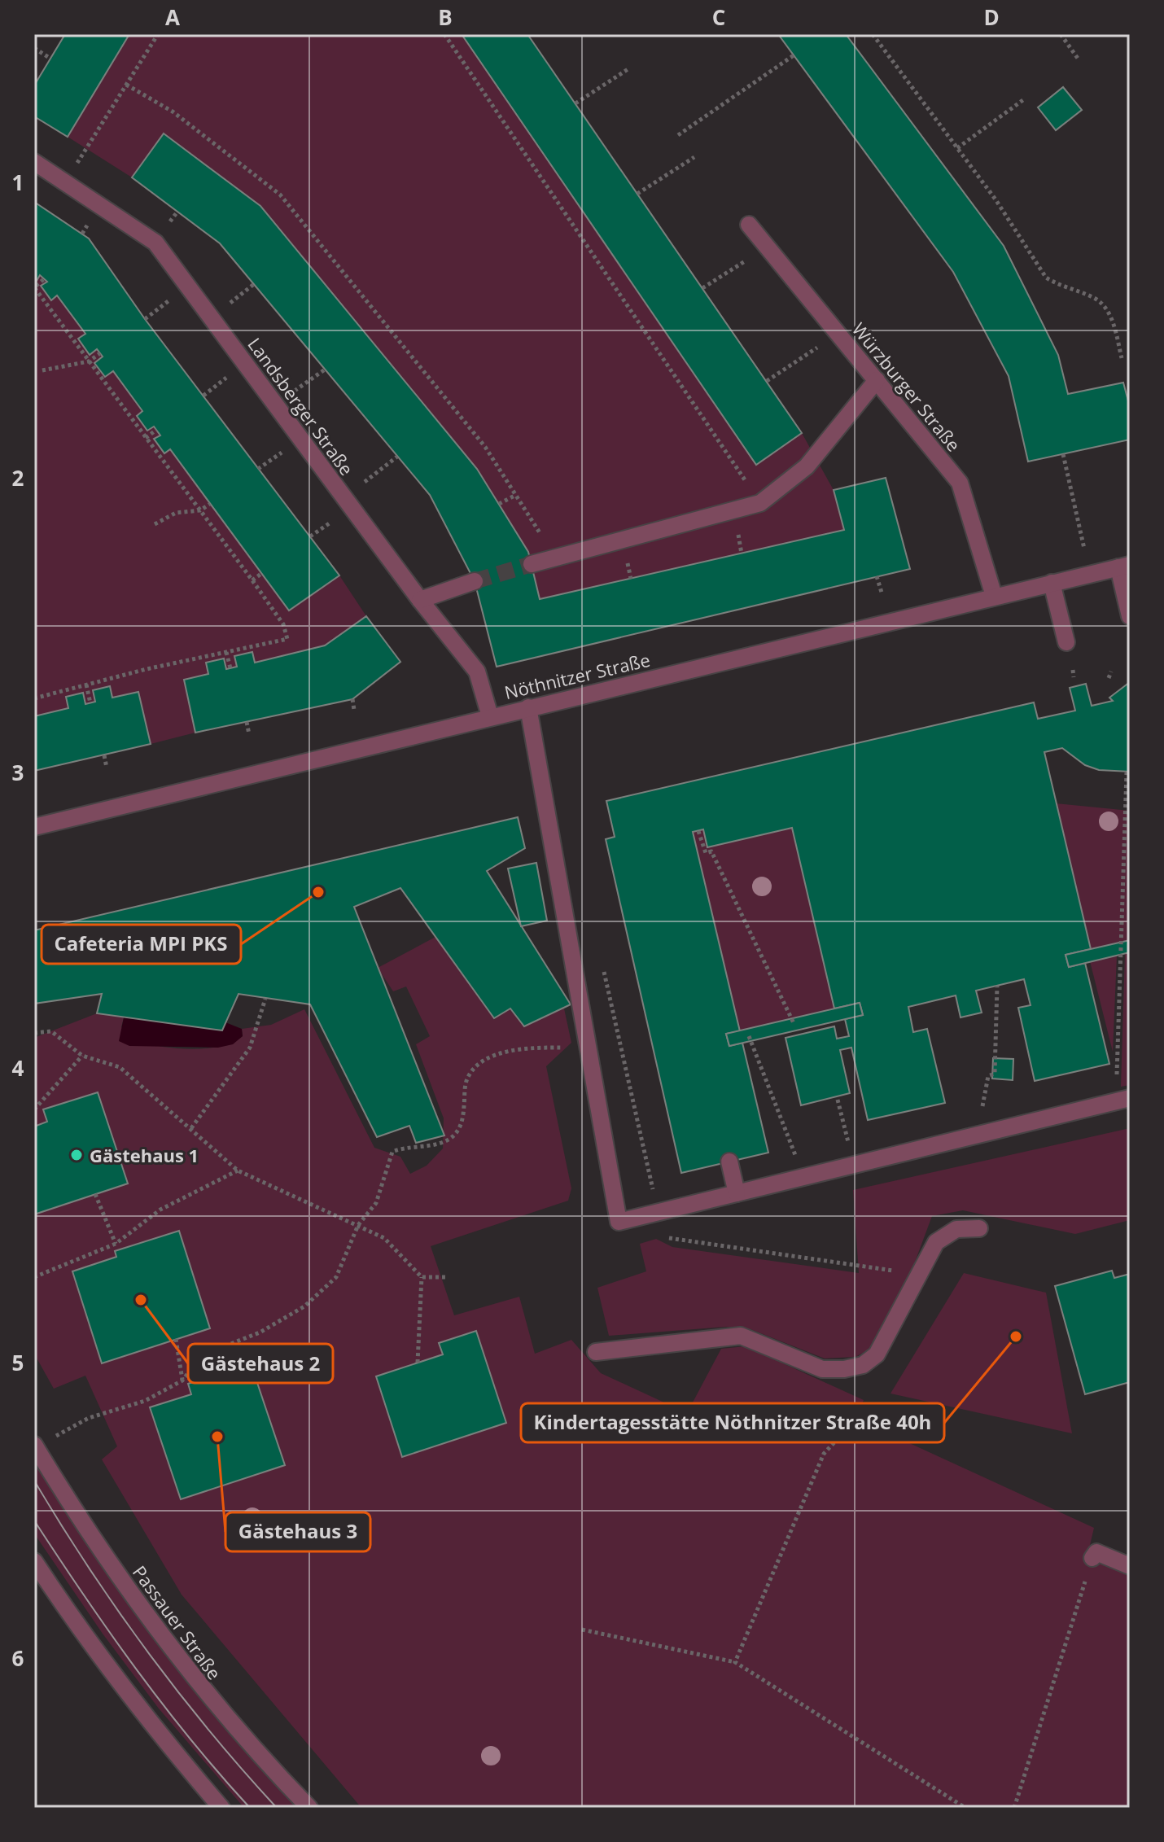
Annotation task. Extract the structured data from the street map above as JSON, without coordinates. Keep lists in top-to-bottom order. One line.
{"streets":{"street":["Würzburger Straße","Landsberger Straße","Nöthnitzer Straße","Passauer Straße"]},"crossings":[["Würzburger Straße","Nöthnitzer Straße"],["Landsberger Straße","Nöthnitzer Straße"]],"places":["Cafeteria MPI PKS","Gästehaus 1","Gästehaus 2","Kindertagesstätte Nöthnitzer Straße 40h","Gästehaus 3"],"grid":{"columns":["A","B","C","D"],"rows":["1","2","3","4","5","6"]}}
